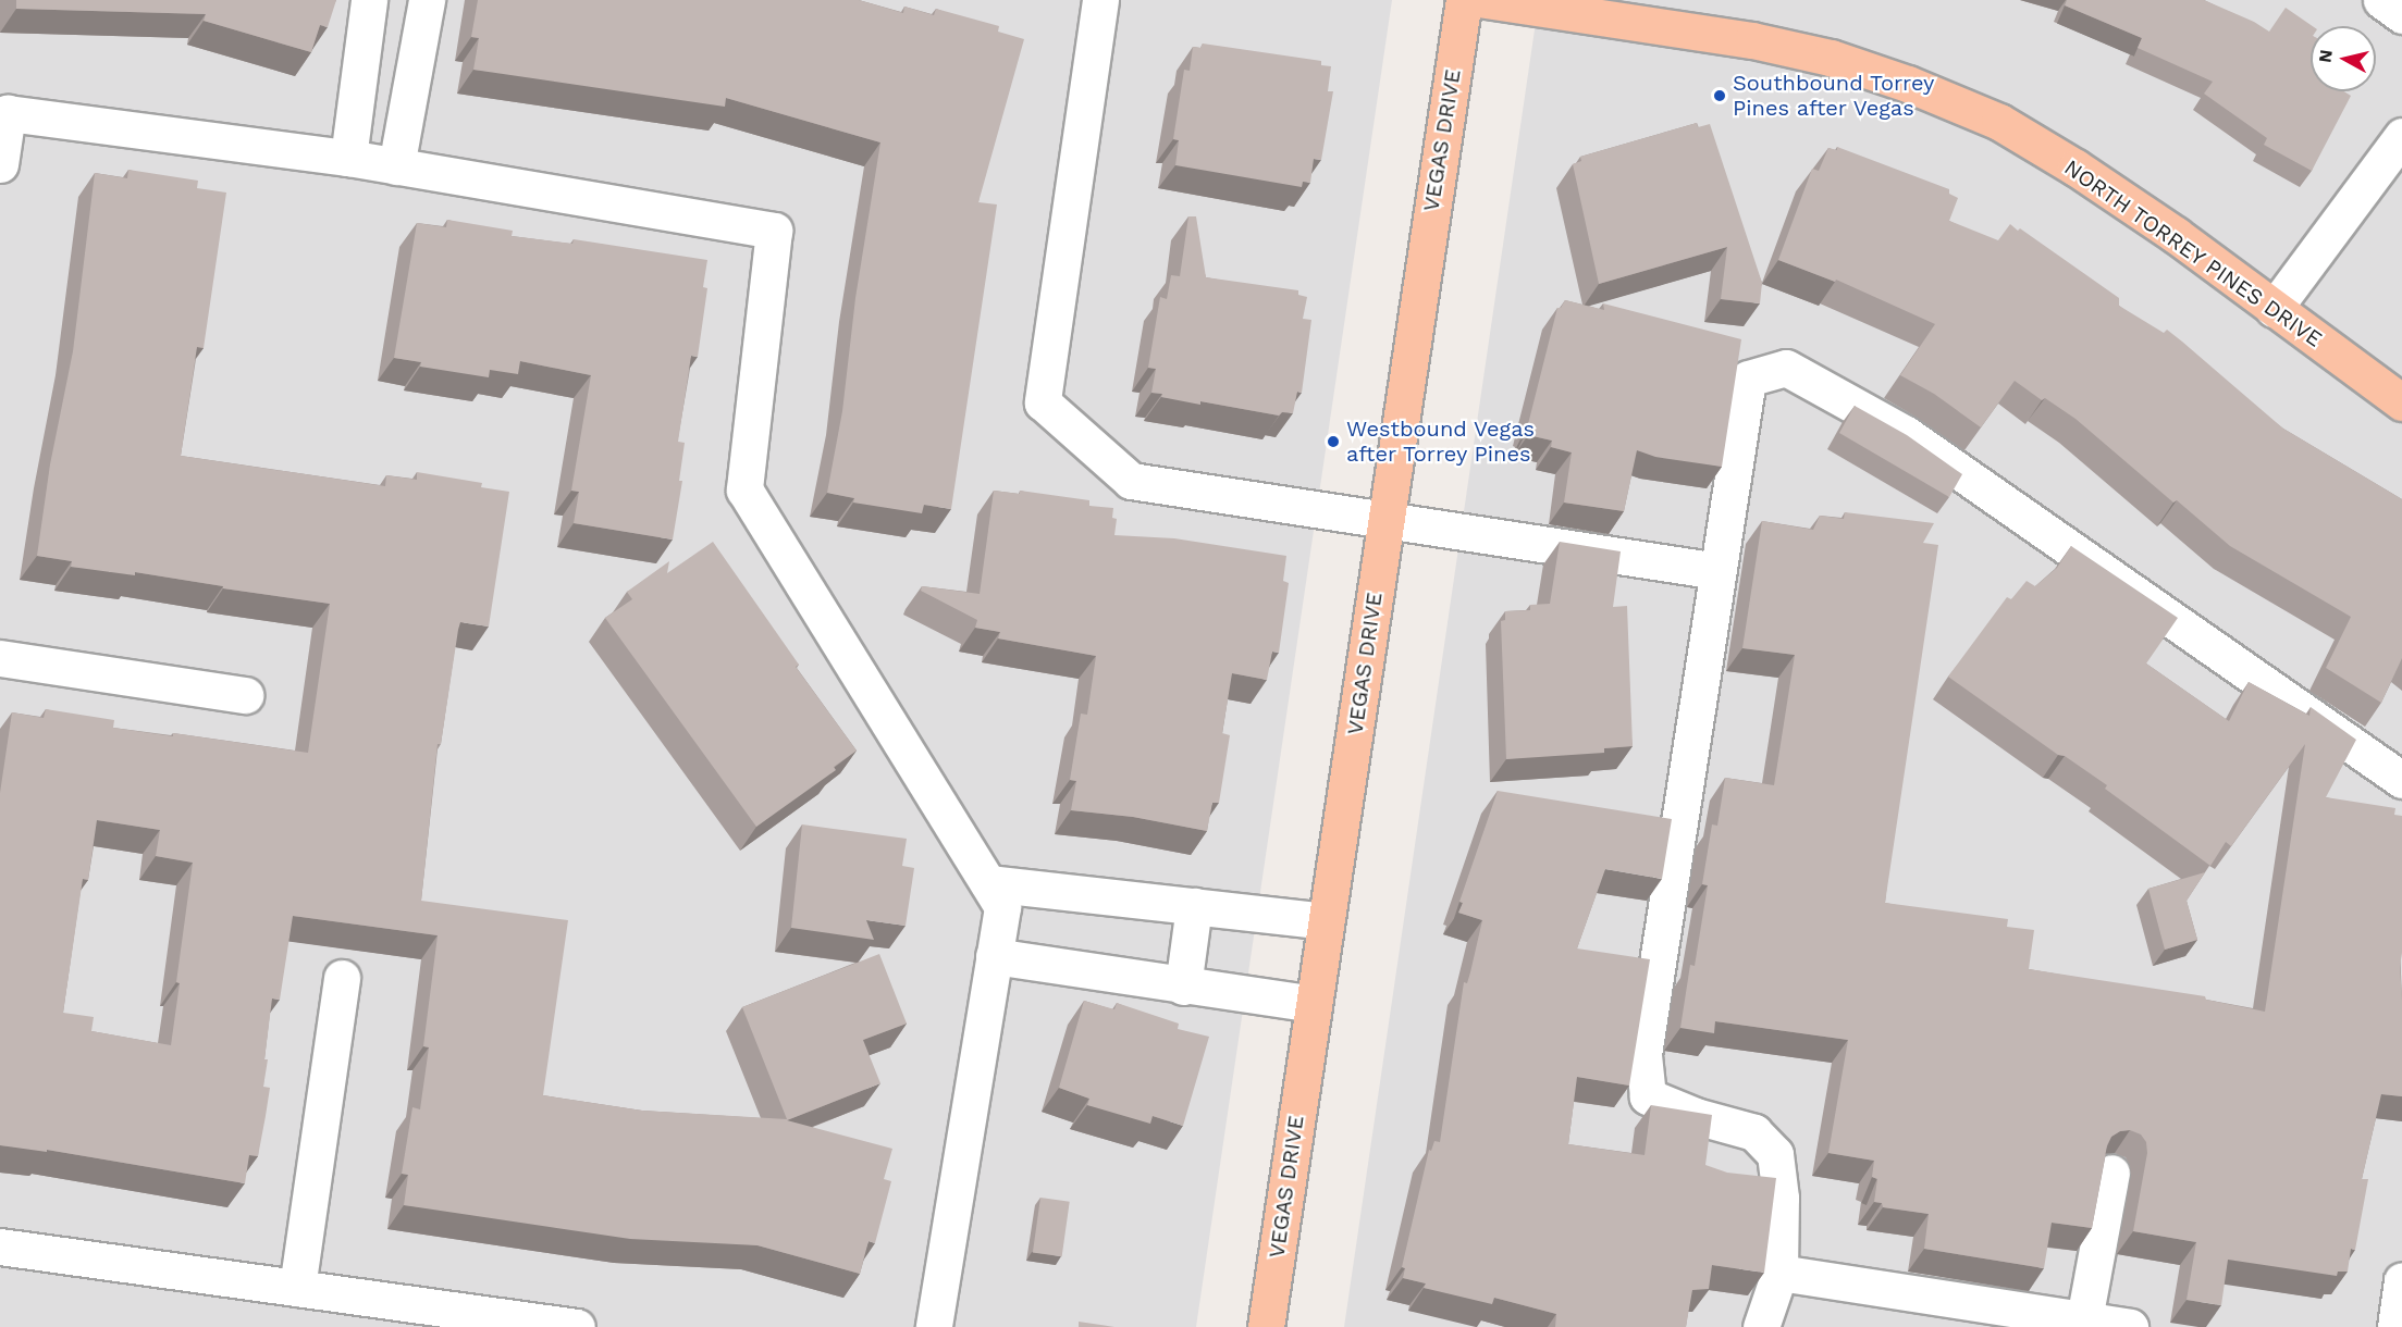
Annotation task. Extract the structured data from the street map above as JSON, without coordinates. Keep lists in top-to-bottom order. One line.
{"streets":{"main road":["VEGAS DRIVE","NORTH TORREY PINES DRIVE"]},"places":["Southbound Torrey Pines after Vegas","Westbound Vegas after Torrey Pines"],"north":"left"}
